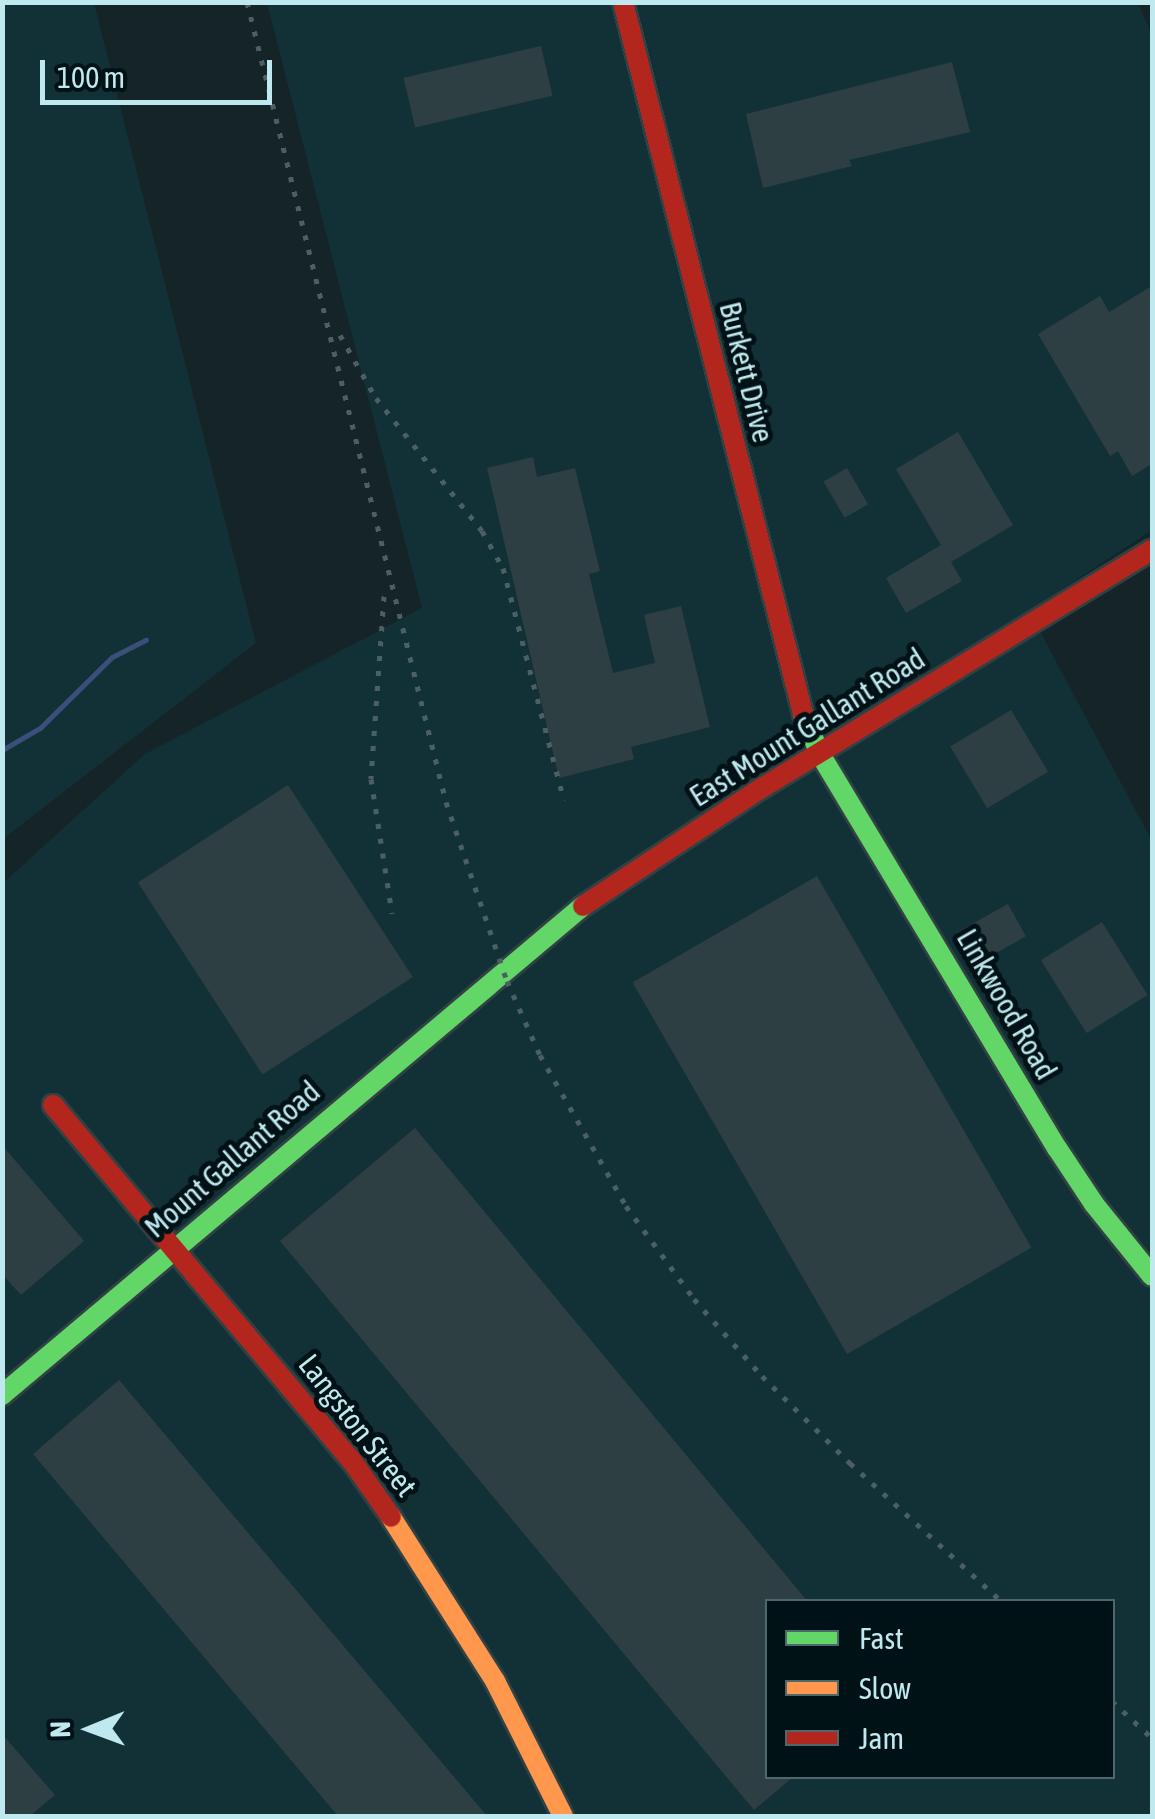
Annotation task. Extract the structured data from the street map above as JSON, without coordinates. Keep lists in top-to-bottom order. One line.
{"streets":{"street":["Burkett Drive","East Mount Gallant Road","Linkwood Road","Mount Gallant Road","Langston Street"]},"crossings":[["Burkett Drive","East Mount Gallant Road"],["Burkett Drive","Linkwood Road"],["East Mount Gallant Road","Linkwood Road"],["East Mount Gallant Road","Mount Gallant Road"],["Mount Gallant Road","Langston Street"]],"legend":["Fast","Slow","Jam"],"scale_bar":"100 m","north":"left"}
